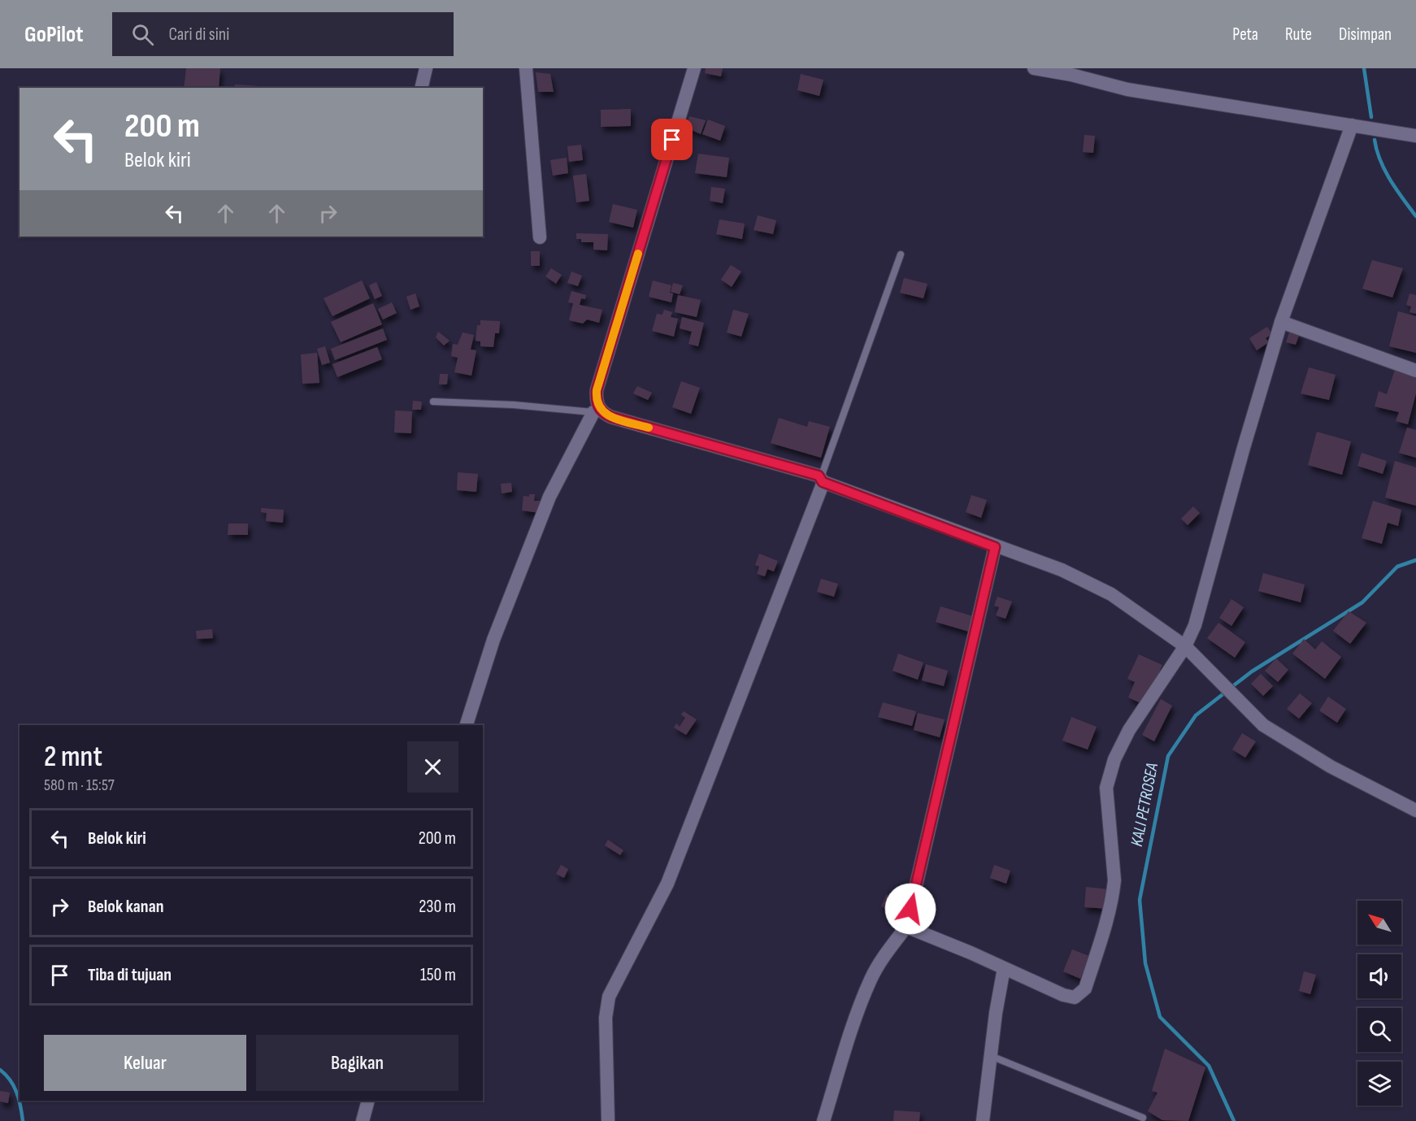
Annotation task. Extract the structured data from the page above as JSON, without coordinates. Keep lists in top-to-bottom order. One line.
{"water":["KALI PETROSEA"],"north":"top left","page":{"header":"GoPilot","search":"Cari di sini","nav":["Peta","Rute","Disimpan"],"turn":["200 m","Belok kiri"],"heading":["2 mnt","580 m · 15:57"],"list":[{"name":"Belok kiri","value":"200 m"},{"name":"Belok kanan","value":"230 m"},{"name":"Tiba di tujuan","value":"150 m"}],"buttons":["Keluar","Bagikan"]}}
